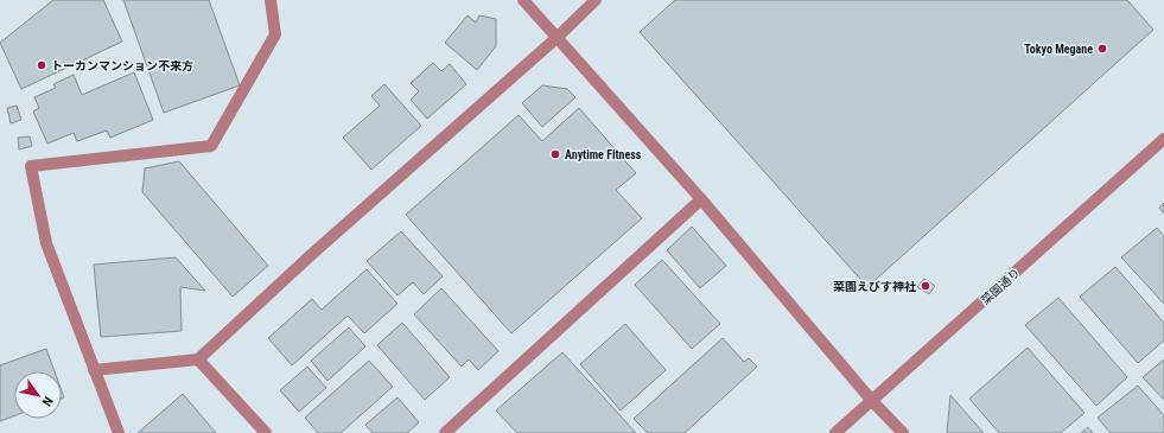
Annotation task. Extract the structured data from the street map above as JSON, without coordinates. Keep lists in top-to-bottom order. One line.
{"streets":{"street":["菜園通り"]},"places":["Tokyo Megane","トーカンマンション不来方","Anytime Fitness","菜園えびす神社"],"north":"bottom right"}
